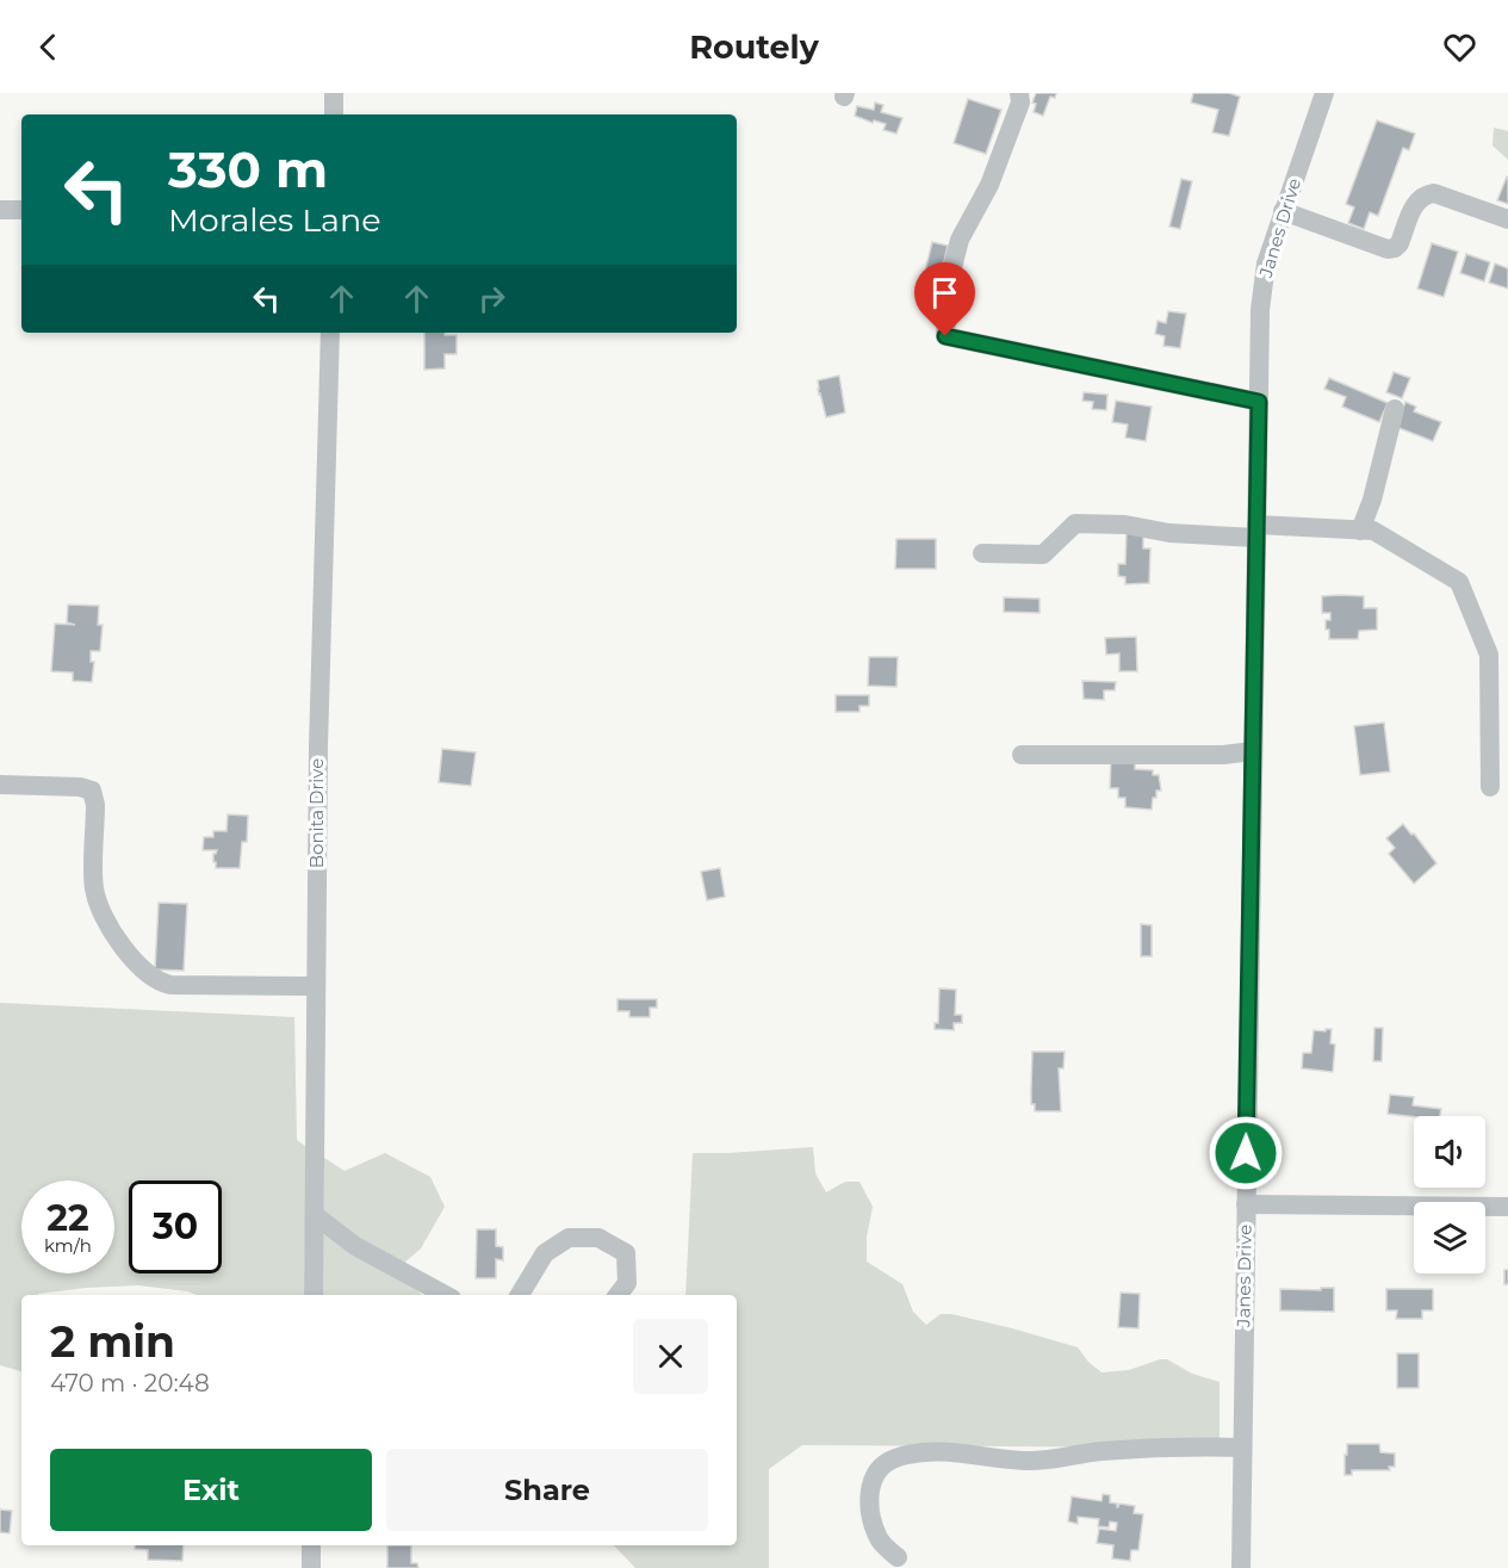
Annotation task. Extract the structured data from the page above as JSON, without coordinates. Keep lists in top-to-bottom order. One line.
{"streets":{"street":["Janes Drive","Bonita Drive"]},"page":{"header":"Routely","turn":["330 m","Morales Lane"],"speed":"22 km/h","limit":"30","heading":["2 min","470 m · 20:48"],"buttons":["Exit","Share"]}}
